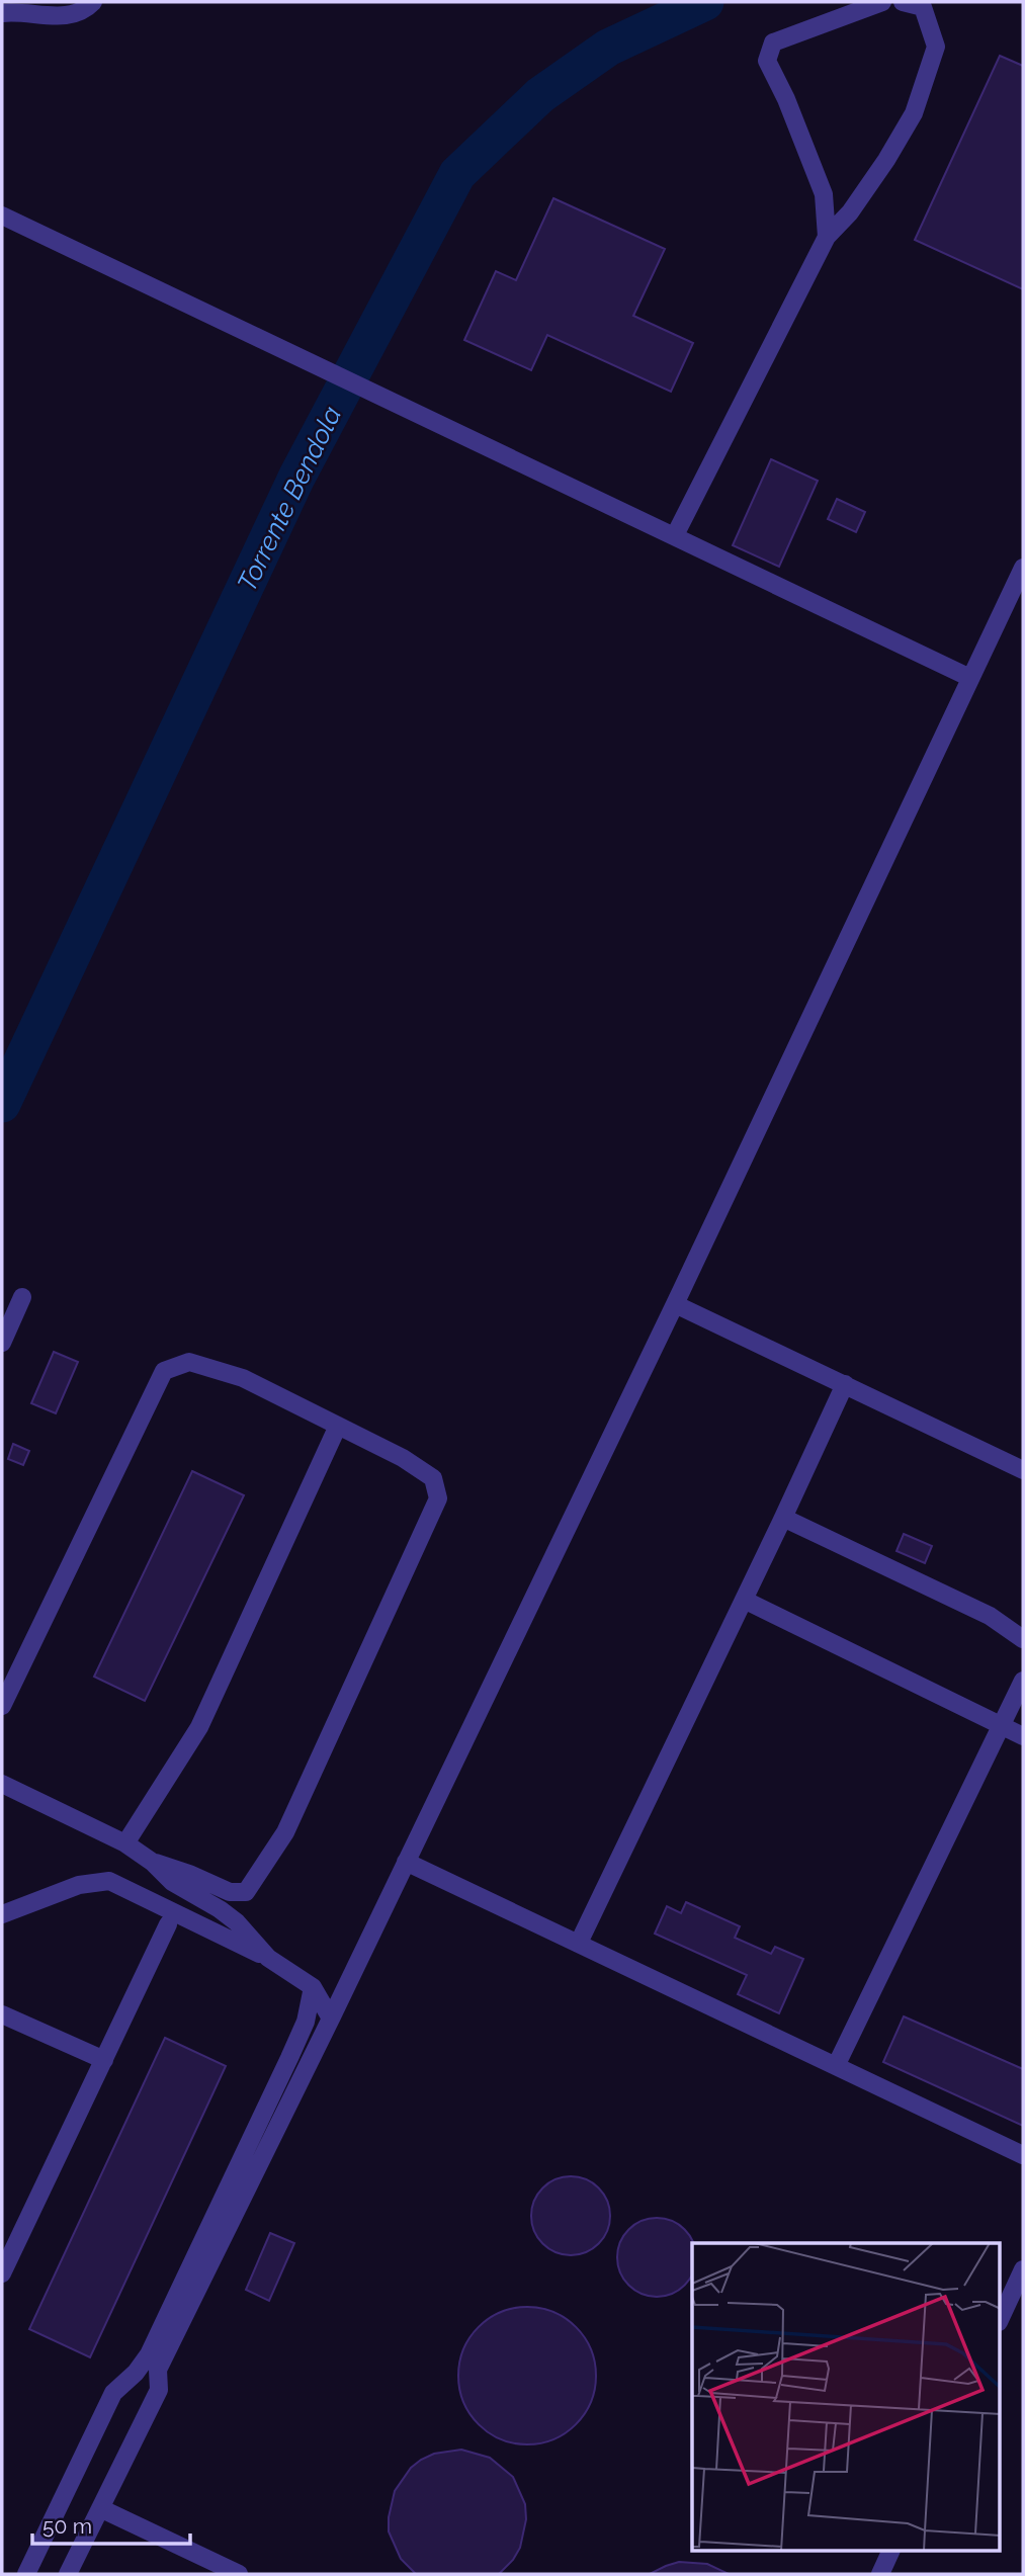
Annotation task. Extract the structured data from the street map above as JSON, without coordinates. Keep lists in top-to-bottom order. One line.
{"water":["Torrente Bendola"],"scale_bar":"50 m"}
